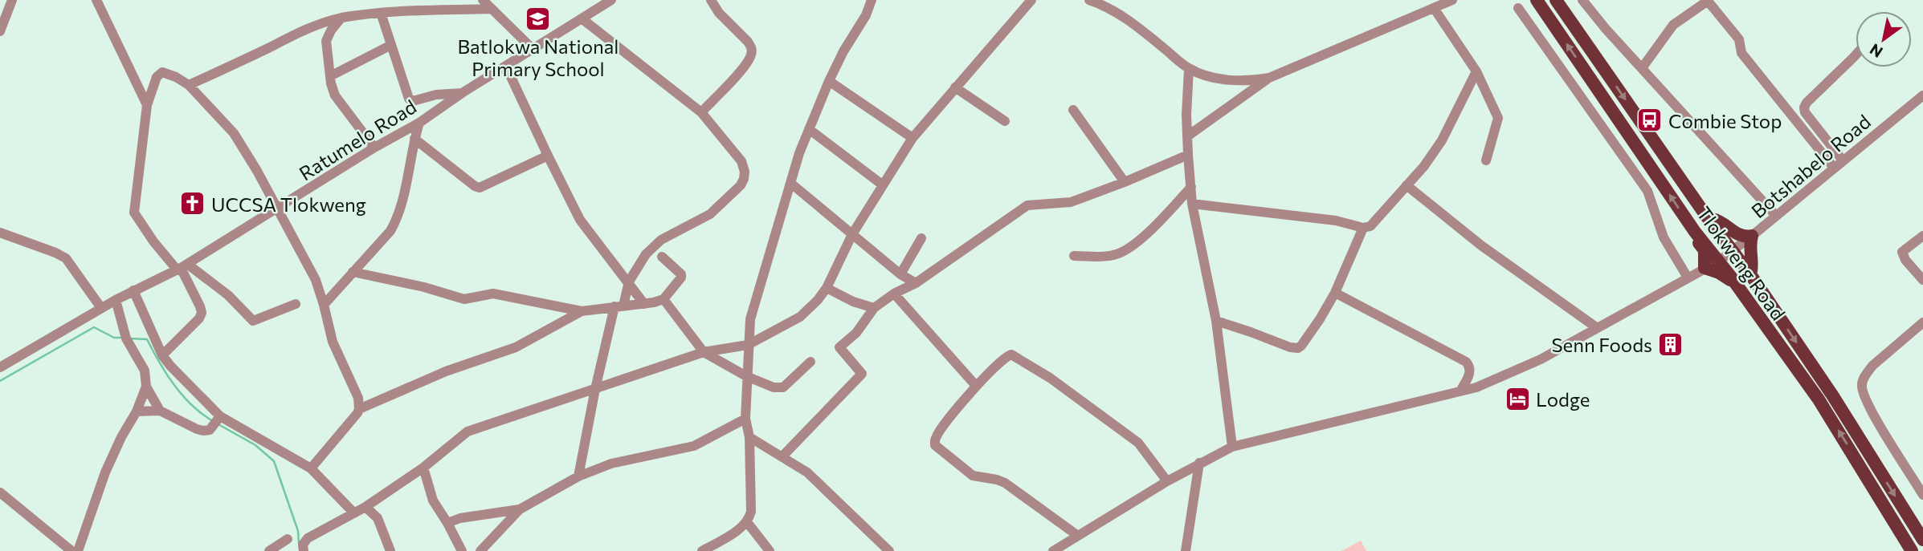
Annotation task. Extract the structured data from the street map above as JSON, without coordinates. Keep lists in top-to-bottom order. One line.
{"streets":{"main road":["Tlokweng Road"],"street":["Ratumelo Road","Botshabelo Road"]},"crossings":[["Botshabelo Road","Tlokweng Road"]],"places":{"school or university":["Batlokwa National Primary School"],"bus stop":["Combie Stop"],"church":["UCCSA Tlokweng"],"building":["Senn Foods"],"hotel":["Lodge"]},"north":"bottom left"}
